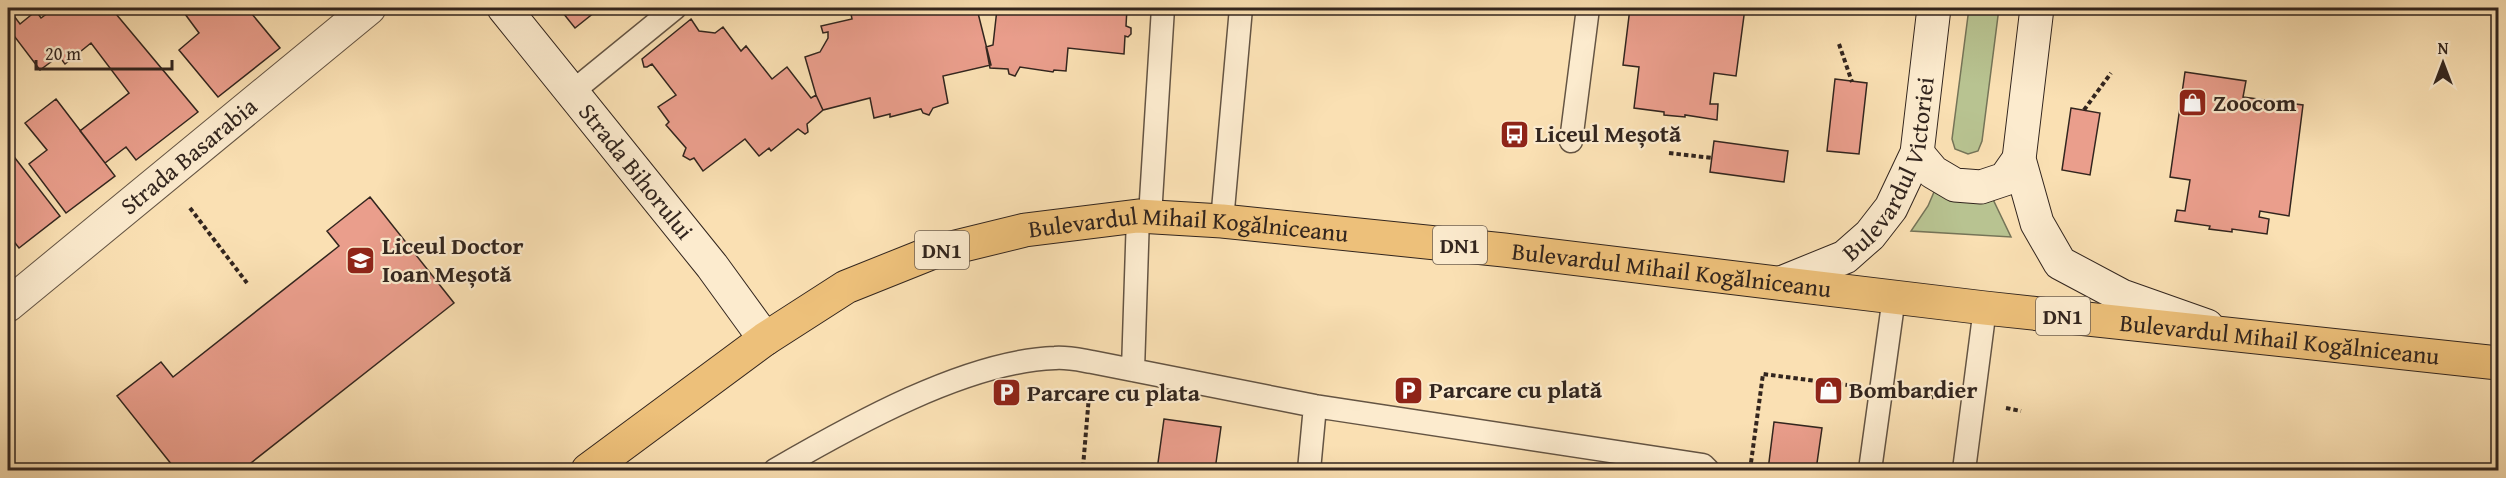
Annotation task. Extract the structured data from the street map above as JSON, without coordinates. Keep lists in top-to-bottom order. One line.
{"streets":{"main road":["Strada Basarabia","Bulevardul Victoriei","Strada Bihorului","Bulevardul Mihail Kogălniceanu","DN1"]},"crossings":[["Bulevardul Victoriei","Bulevardul Mihail Kogălniceanu"],["Strada Bihorului","Bulevardul Mihail Kogălniceanu"]],"places":{"shop":["Zoocom","Bombardier"],"bus stop":["Liceul Meșotă"],"school or university":["Liceul Doctor Ioan Meșotă"],"parking":["Parcare cu plată","Parcare cu plata"]},"scale_bar":"20 m","north":"top"}
